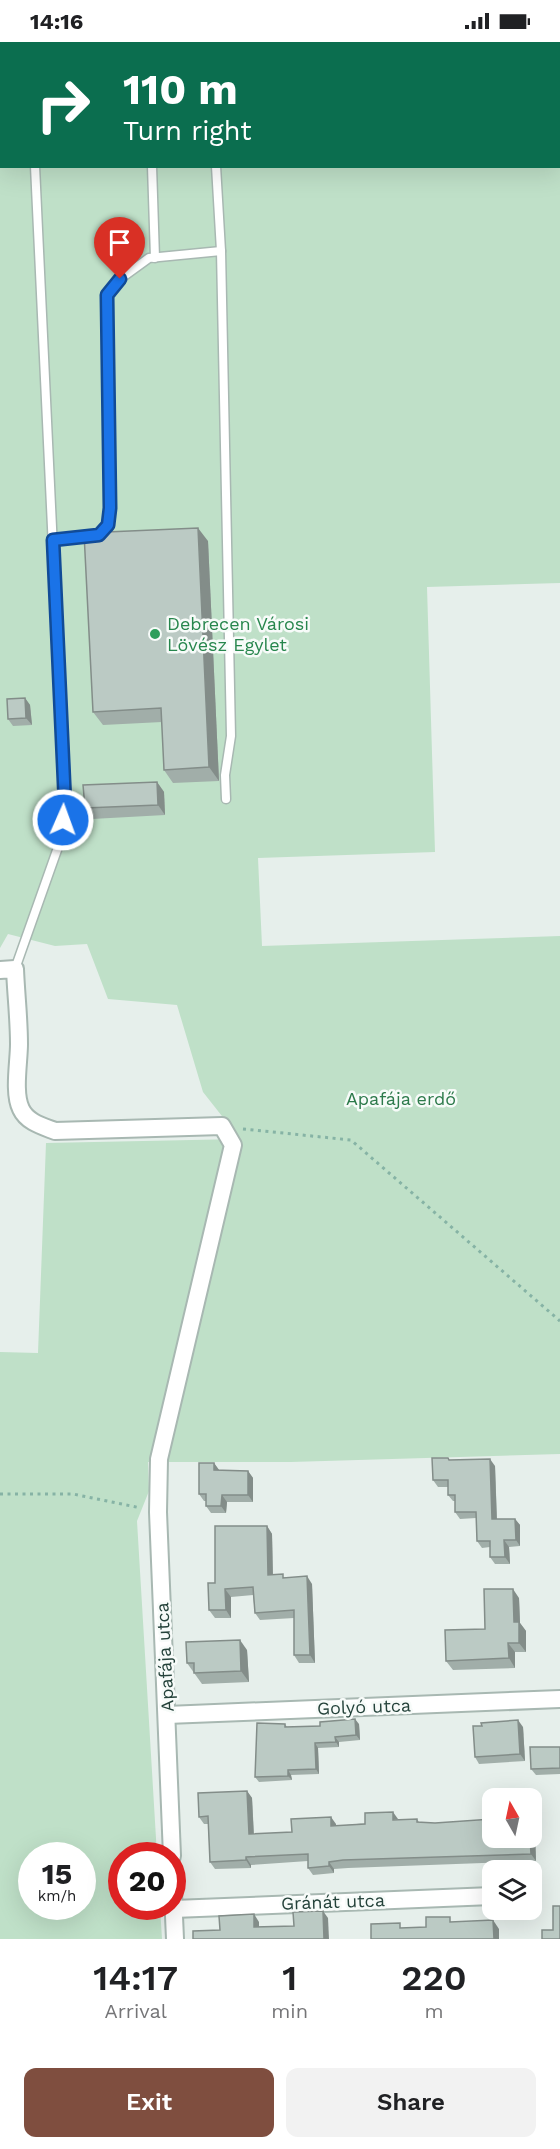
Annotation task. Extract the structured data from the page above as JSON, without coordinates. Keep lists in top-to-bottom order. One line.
{"streets":{"street":["Apafája utca","Golyó utca","Gránát utca"]},"crossings":[["Apafája utca","Golyó utca"]],"parks":["Apafája erdő"],"places":["Debrecen Városi Lövész Egylet"],"north":"top","page":{"status":"14:16","turn":["110 m","Turn right"],"speed":"15 km/h","limit":"20","eta":["14:17","Arrival","1","min","220","m"],"buttons":["Exit","Share"]}}
